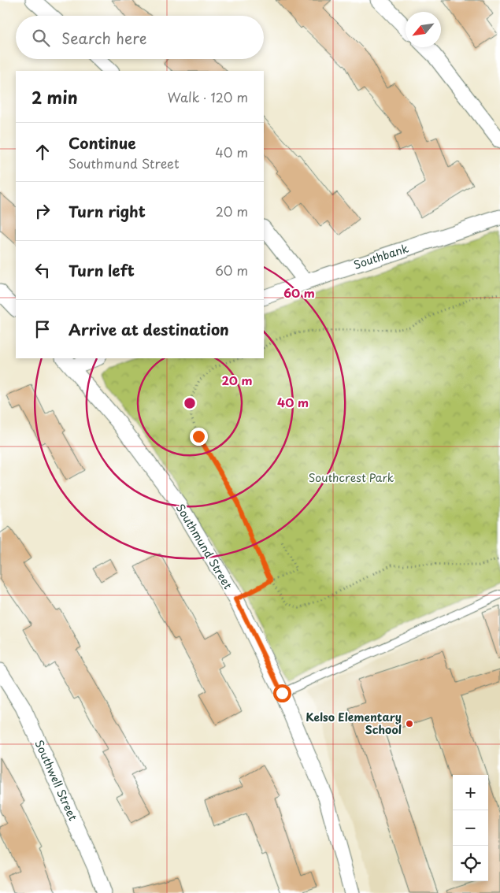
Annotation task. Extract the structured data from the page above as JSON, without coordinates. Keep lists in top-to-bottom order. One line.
{"streets":{"street":["Southbank","Southmund Street","Southwell Street"]},"parks":["Southcrest Park"],"places":["Kelso Elementary School"],"north":"bottom left","page":{"search":"Search here","heading":["2 min","Walk · 120 m"],"list":[["Continue","Southmund Street","40 m"],["Turn right","20 m"],["Turn left","60 m"],"Arrive at destination"],"map_buttons":["+","−"]},"rings":["60 m","20 m","40 m"]}
